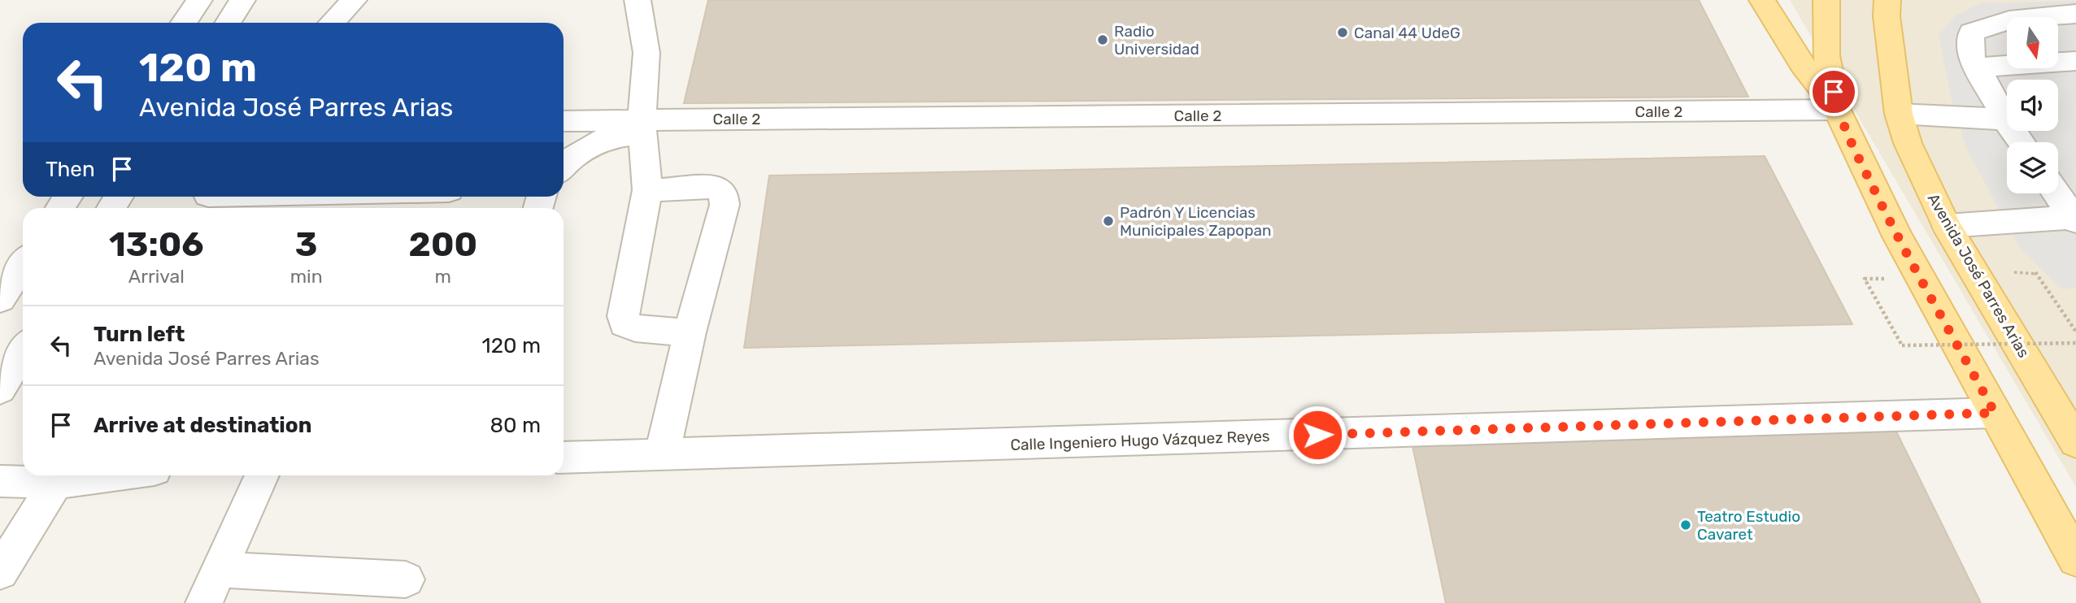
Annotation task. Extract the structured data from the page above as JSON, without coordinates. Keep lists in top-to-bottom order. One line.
{"streets":{"main road":["Avenida José Parres Arias"],"street":["Calle 2","Calle Ingeniero Hugo Vázquez Reyes"]},"places":["Canal 44 UdeG","Radio Universidad","Padrón Y Licencias Municipales Zapopan","Teatro Estudio Cavaret"],"north":"bottom","page":{"turn":["120 m","Avenida José Parres Arias"],"then":"Then","eta":["13:06","Arrival","3","min","200","m"],"list":[{"name":"Turn left","note":"Avenida José Parres Arias","value":"120 m"},{"name":"Arrive at destination","value":"80 m"}]}}
